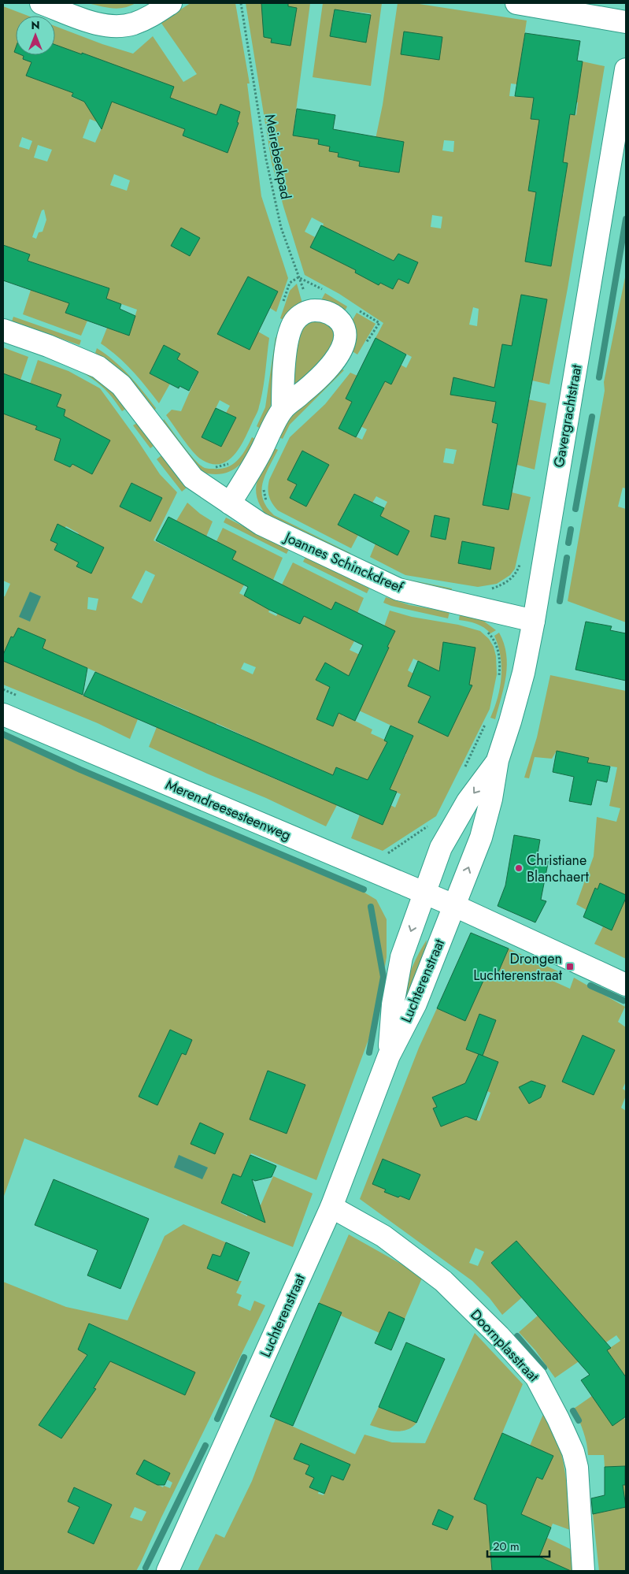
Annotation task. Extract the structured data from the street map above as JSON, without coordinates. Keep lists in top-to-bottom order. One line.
{"streets":{"street":["Gavergrachtstraat","Joannes Schinckdreef","Merendreesesteenweg","Luchterenstraat","Doornplasstraat"],"path":["Meirebeekpad"]},"crossings":[["Gavergrachtstraat","Joannes Schinckdreef"],["Gavergrachtstraat","Merendreesesteenweg"],["Gavergrachtstraat","Luchterenstraat"],["Merendreesesteenweg","Luchterenstraat"],["Luchterenstraat","Doornplasstraat"]],"places":{"other":["Christiane Blanchaert"],"transit":["Drongen Luchterenstraat"]},"scale_bar":"20 m","north":"top"}
